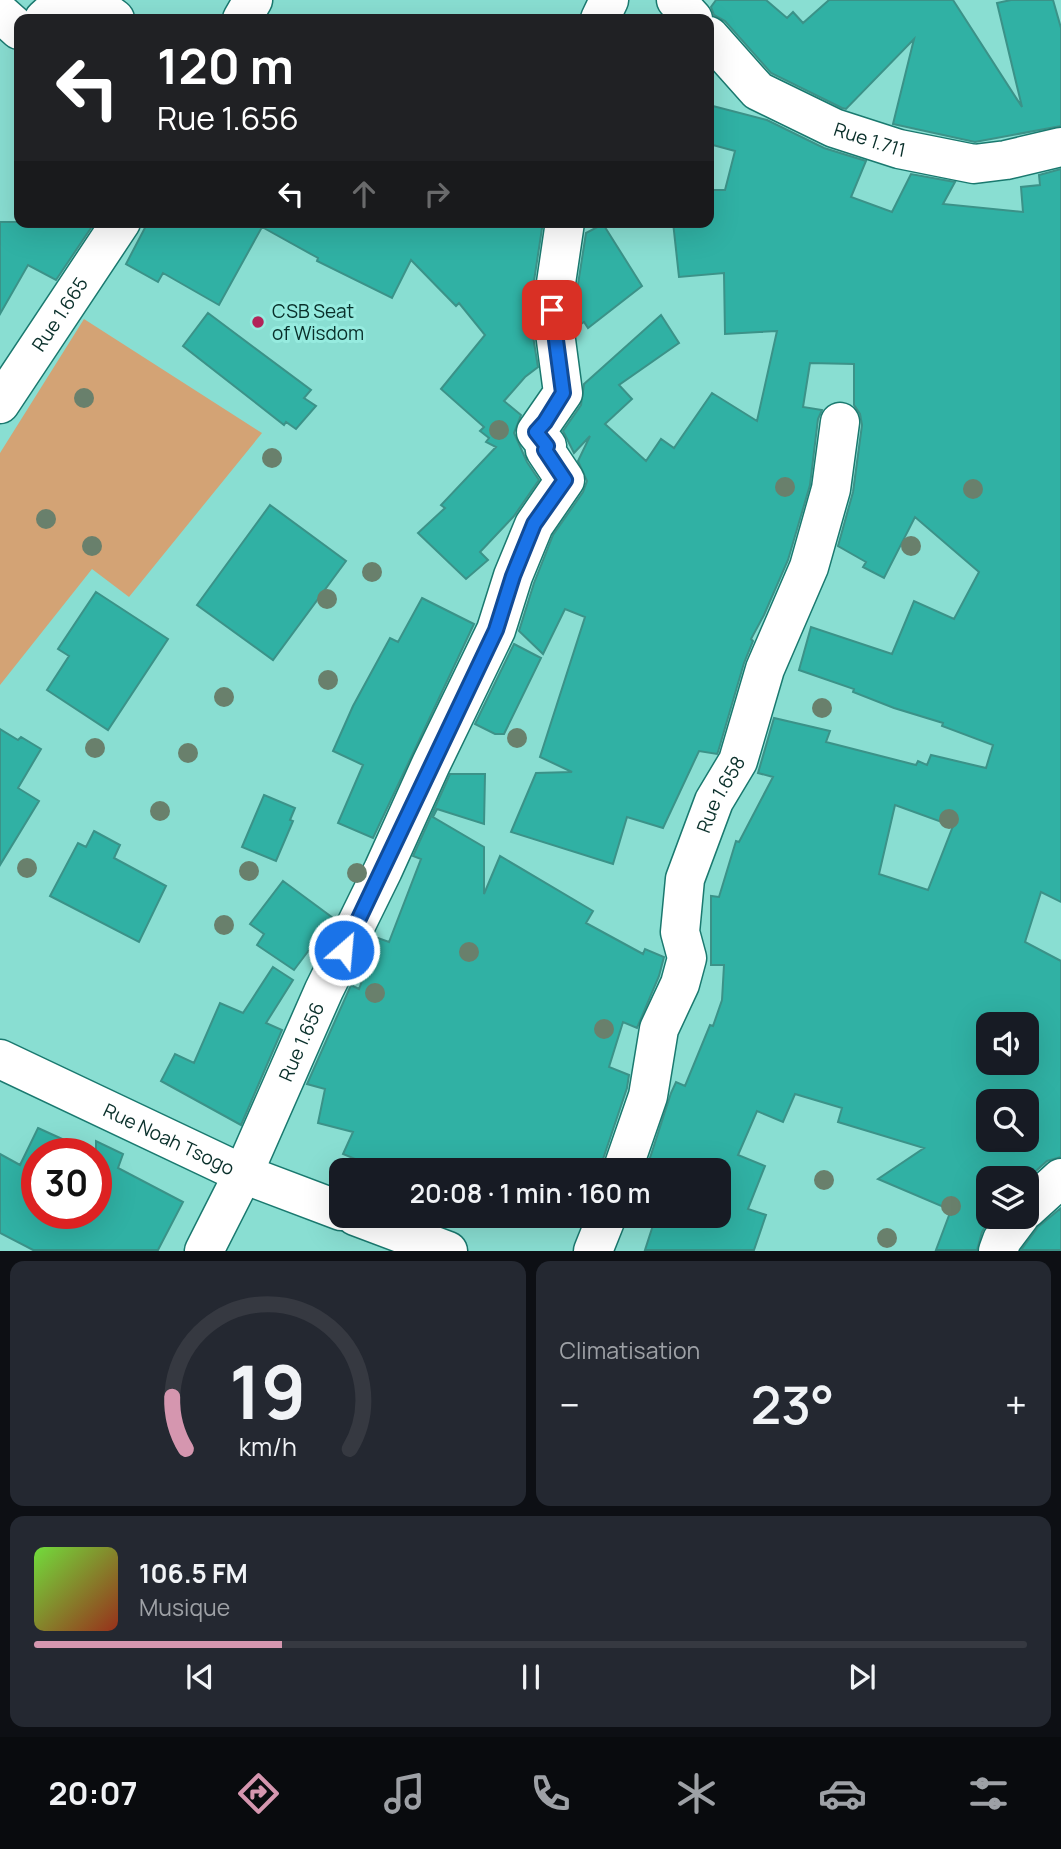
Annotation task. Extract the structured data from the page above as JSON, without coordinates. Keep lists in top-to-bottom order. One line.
{"streets":{"street":["Rue 1.711","Rue 1.665","Rue 1.658","Rue 1.656","Rue Noah Tsogo"]},"crossings":[["Rue 1.656","Rue Noah Tsogo"]],"places":["CSB Seat of Wisdom"],"page":{"turn":["120 m","Rue 1.656"],"limit":"30","trip":"20:08 · 1 min · 160 m","tile":"Climatisation","heat":["−","23°","+"],"song":["106.5 FM","Musique"],"tabs":"20:07","gauge":["19","km/h"]}}
